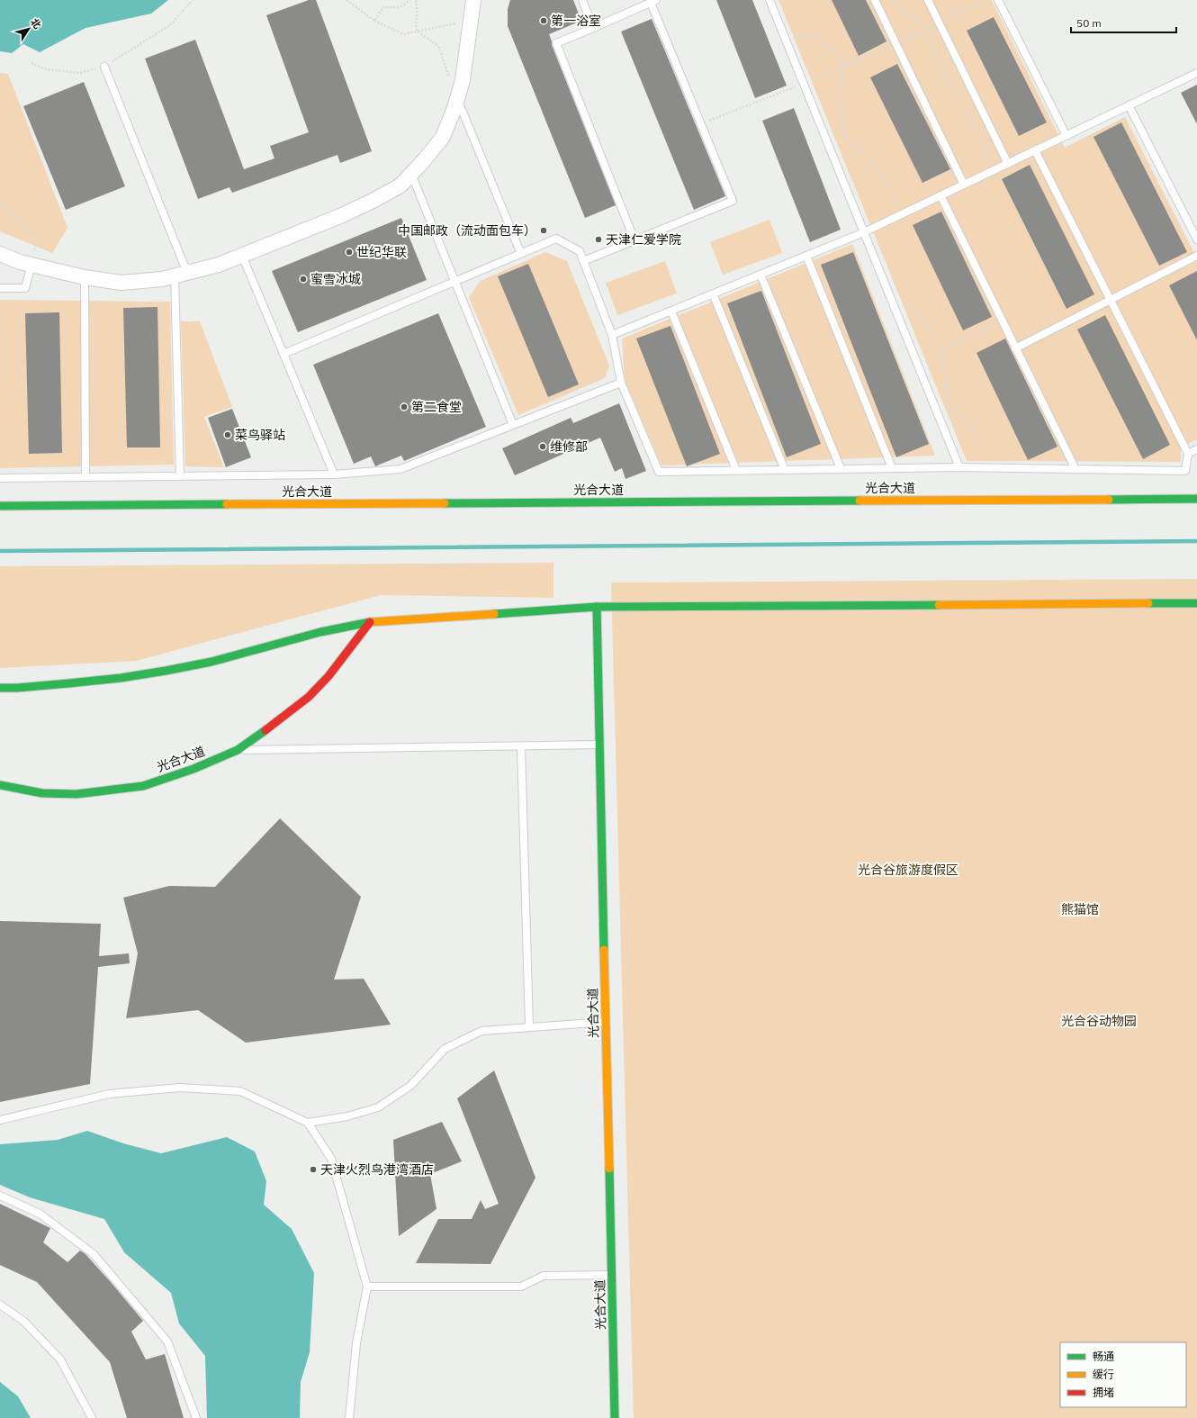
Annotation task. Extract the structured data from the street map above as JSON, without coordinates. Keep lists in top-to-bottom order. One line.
{"streets":{"street":["光合大道"]},"parks":["光合谷旅游度假区","熊猫馆","光合谷动物园"],"places":["第一浴室","中国邮政（流动面包车）","天津仁爱学院","世纪华联","蜜雪冰城","第二食堂","菜鸟驿站","维修部","天津火烈鸟港湾酒店"],"legend":["畅通","缓行","拥堵"],"scale_bar":"50 m","north":"top right"}
